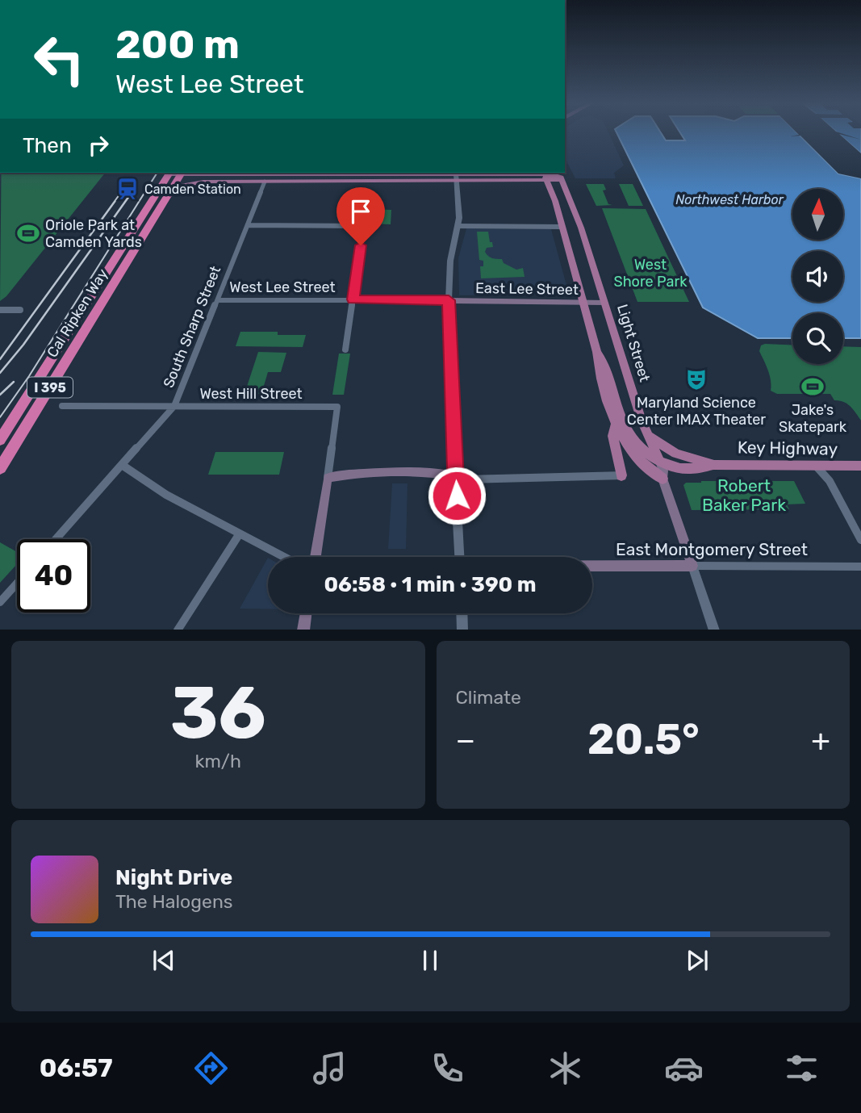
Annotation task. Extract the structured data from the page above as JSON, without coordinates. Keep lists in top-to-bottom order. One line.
{"streets":{"highway":["Cal Ripken Way","I 395"],"main road":["East Lee Street","South Sharp Street","Light Street","Key Highway","East Montgomery Street"],"street":["West Lee Street","West Hill Street"]},"crossings":[["West Lee Street","East Lee Street"],["West Lee Street","South Sharp Street"],["East Lee Street","Light Street"],["South Sharp Street","West Hill Street"],["Light Street","Key Highway"],["Light Street","East Montgomery Street"]],"water":["Northwest Harbor"],"parks":["West Shore Park","Robert Baker Park"],"places":{"station":["Camden Station"],"sports":["Oriole Park at Camden Yards","Jake's Skatepark"],"theatre":["Maryland Science Center IMAX Theater"]},"north":"top","page":{"turn":["200 m","West Lee Street"],"then":"Then","limit":"40","trip":"06:58 · 1 min · 390 m","tile":[["36","km/h"],"Climate"],"heat":["−","20.5°","+"],"song":["Night Drive","The Halogens"],"tabs":"06:57"}}
